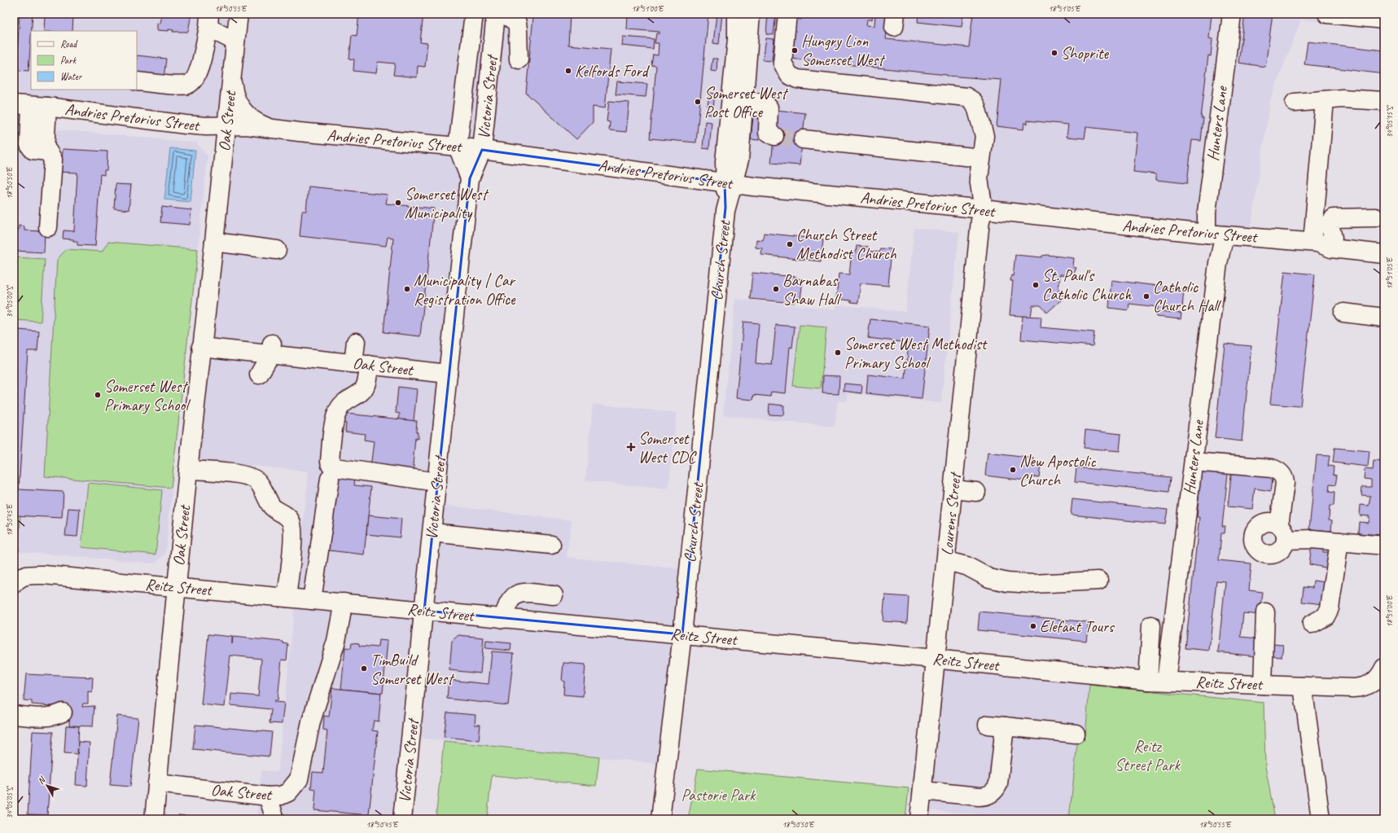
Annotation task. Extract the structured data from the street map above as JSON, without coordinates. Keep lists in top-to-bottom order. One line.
{"streets":{"street":["Victoria Street","Andries Pretorius Street","Oak Street","Hunters Lane","Church Street","Lourens Street","Reitz Street"]},"crossings":[["Victoria Street","Andries Pretorius Street"],["Victoria Street","Oak Street"],["Victoria Street","Reitz Street"],["Andries Pretorius Street","Oak Street"],["Andries Pretorius Street","Hunters Lane"],["Andries Pretorius Street","Church Street"],["Andries Pretorius Street","Lourens Street"],["Oak Street","Reitz Street"],["Hunters Lane","Reitz Street"],["Church Street","Reitz Street"],["Lourens Street","Reitz Street"]],"parks":["Reitz Street Park","Pastorie Park"],"places":{"other":["Hungry Lion Somerset West","Shoprite","Kelfords Ford","Somerset West Post Office","Somerset West Municipality","Church Street Methodist Church","St. Paul's Catholic Church","Municipality | Car Registration Office","Barnabas Shaw Hall","Catholic Church Hall","Somerset West Methodist Primary School","Somerset West Primary School","New Apostolic Church","Elefant Tours","TimBuild Somerset West"],"health":["Somerset West CDC"]},"legend":["Road","Park","Water"],"north":"top left","coordinates":["18°50'55\"E","18°51'00\"E","18°51'05\"E","34°05'15\"S","18°50'50\"E","34°05'00\"S","18°50'45\"E","34°05'05\"S"]}
